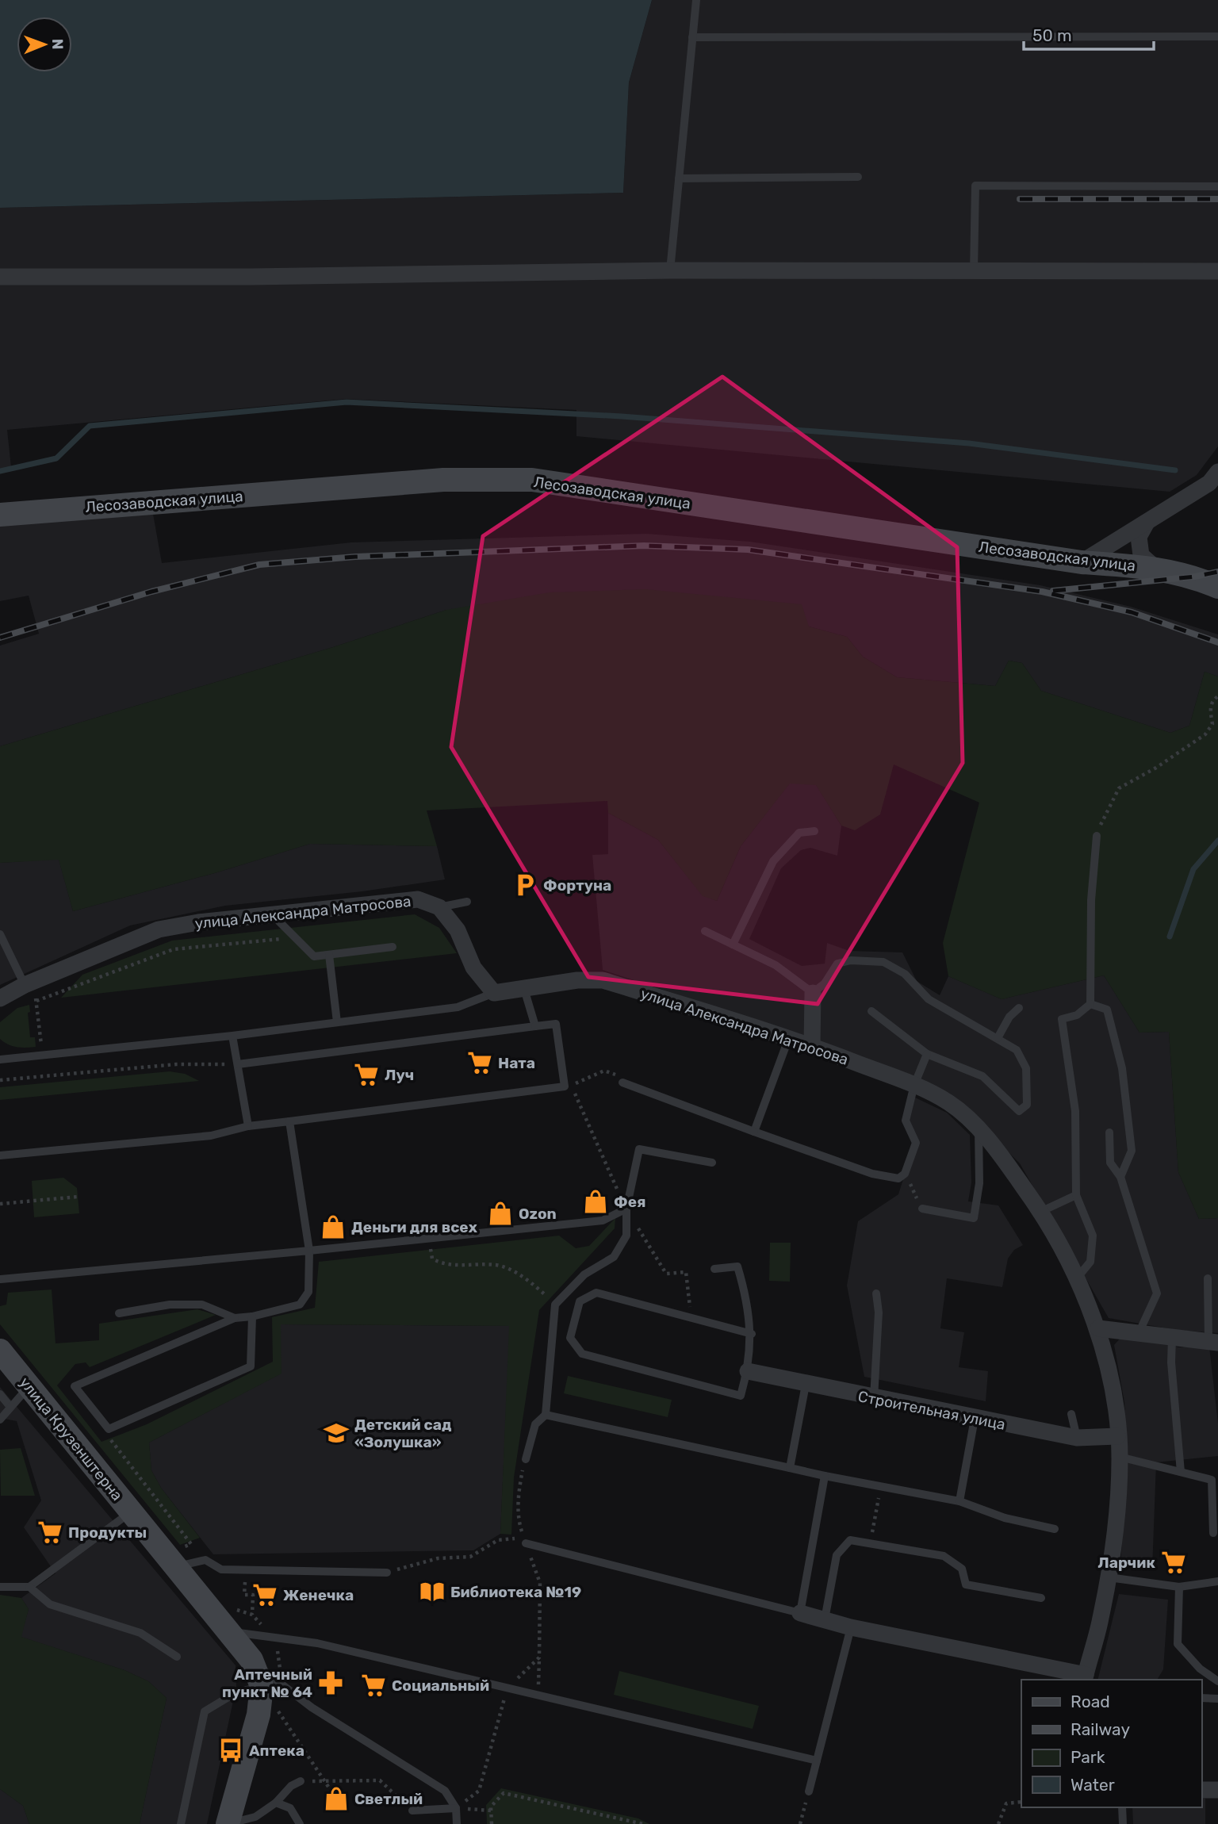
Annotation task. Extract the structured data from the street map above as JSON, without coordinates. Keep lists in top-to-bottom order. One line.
{"streets":{"main road":["Лесозаводская улица","улица Крузенштерна"],"street":["улица Александра Матросова","Строительная улица"]},"crossings":[["улица Александра Матросова","Строительная улица"]],"places":{"parking":["Фортуна"],"supermarket":["Ната","Луч","Продукты","Ларчик","Женечка","Социальный"],"shop":["Фея","Ozon","Деньги для всех","Светлый"],"school or university":["Детский сад «Золушка»"],"library":["Библиотека №19"],"pharmacy":["Аптечный пункт № 64"],"bus stop":["Аптека"]},"legend":["Road","Railway","Park","Water"],"scale_bar":"50 m","north":"right"}
